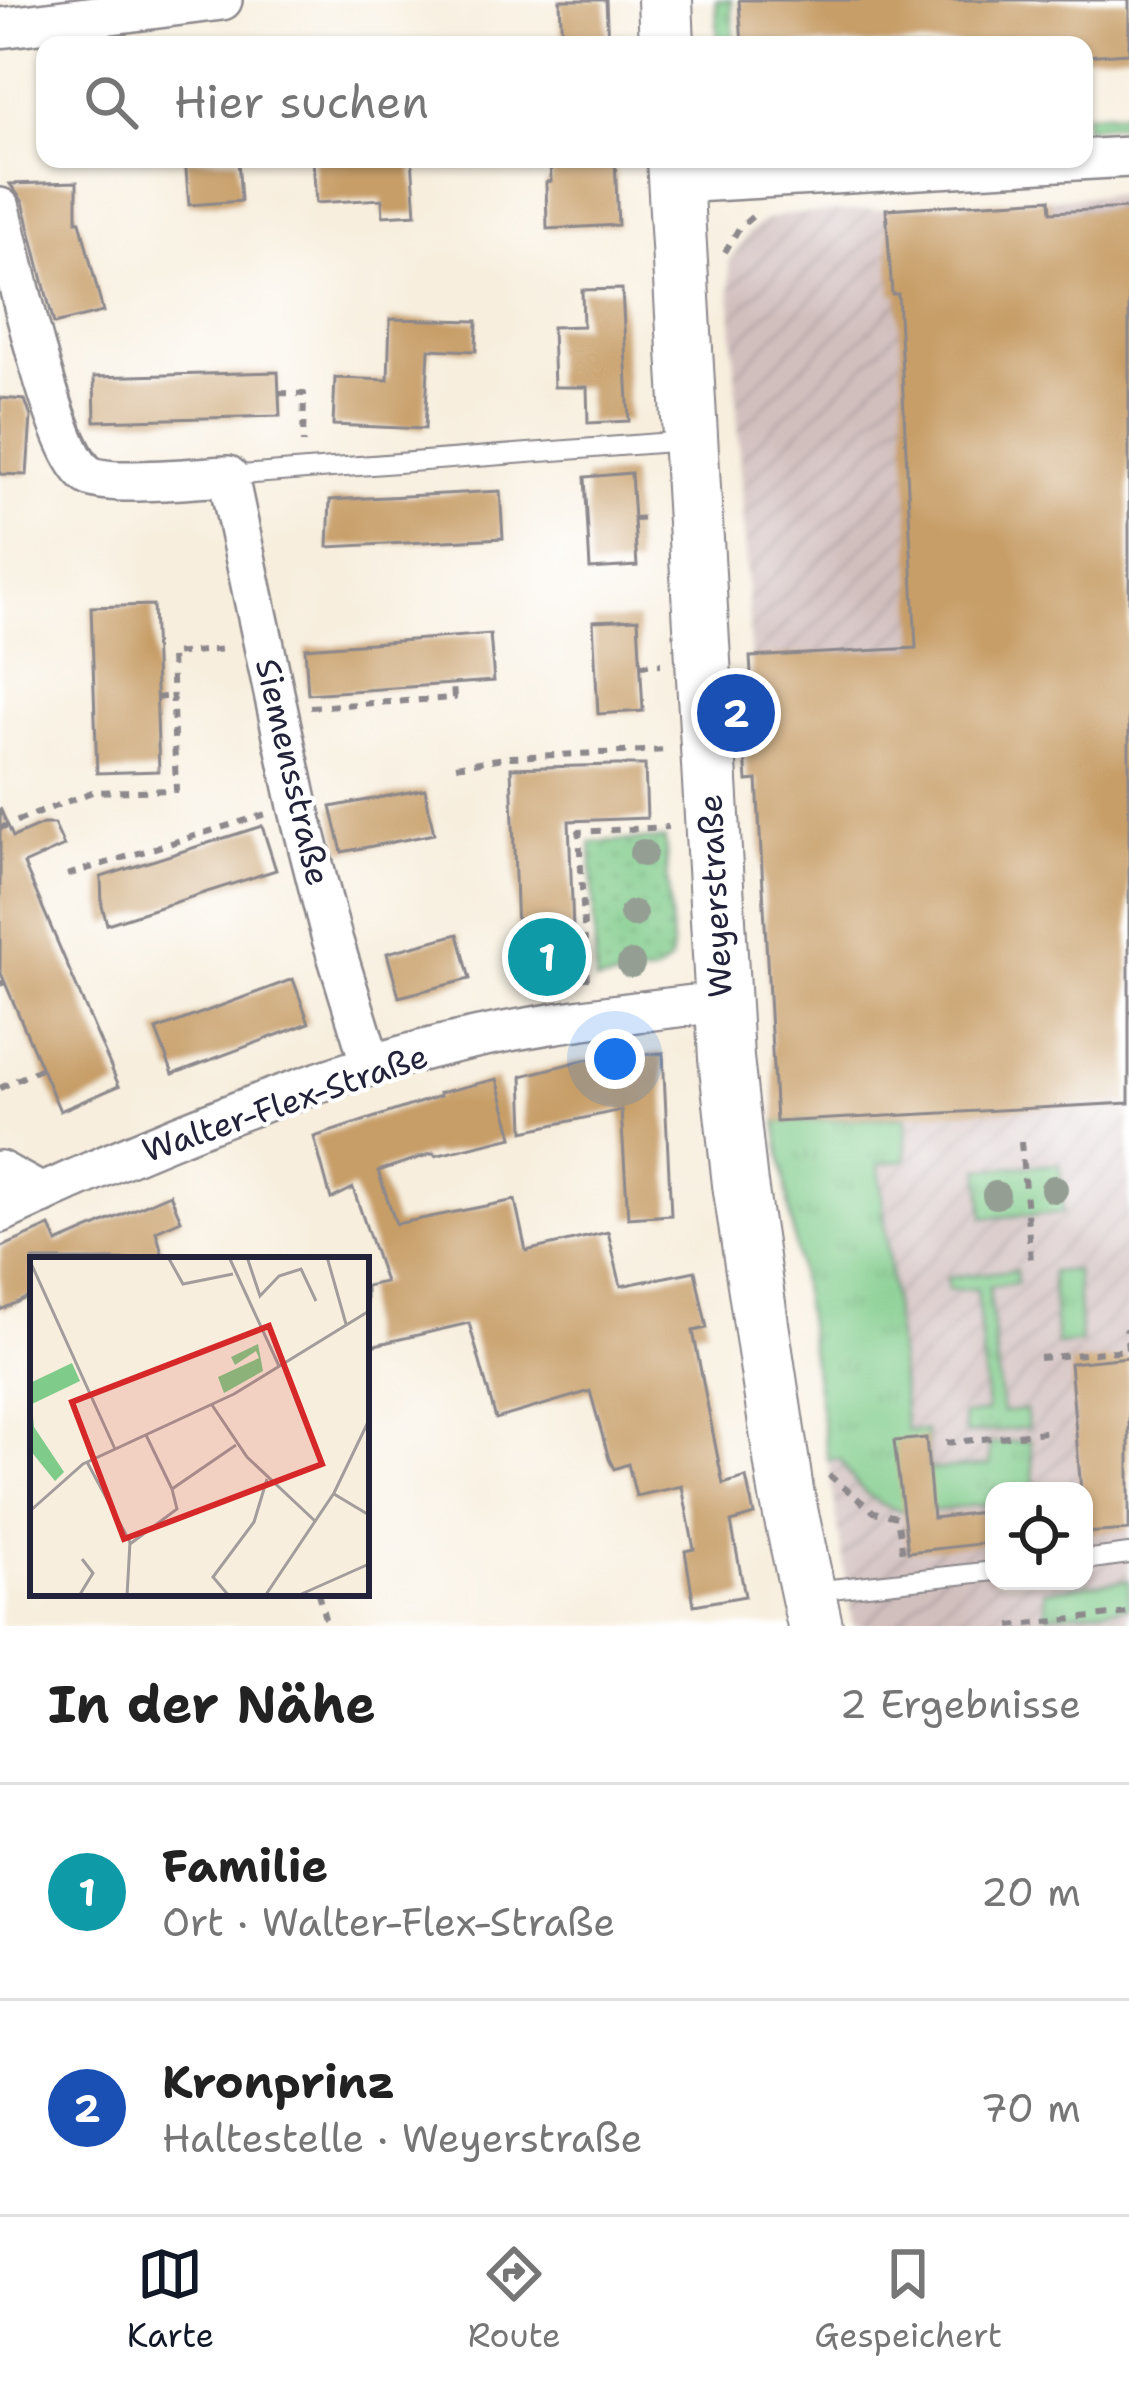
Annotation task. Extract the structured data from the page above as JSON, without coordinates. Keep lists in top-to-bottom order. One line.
{"streets":{"main road":["Weyerstraße"],"street":["Siemensstraße","Walter-Flex-Straße"]},"crossings":[["Siemensstraße","Walter-Flex-Straße"],["Weyerstraße","Walter-Flex-Straße"]],"page":{"search":"Hier suchen","pins":["2","1"],"heading":["In der Nähe","2 Ergebnisse"],"list":[{"mark":"1","name":"Familie","note":"Ort · Walter-Flex-Straße","value":"20 m"},{"mark":"2","name":"Kronprinz","note":"Haltestelle · Weyerstraße","value":"70 m"}],"nav":["Karte","Route","Gespeichert"]}}
